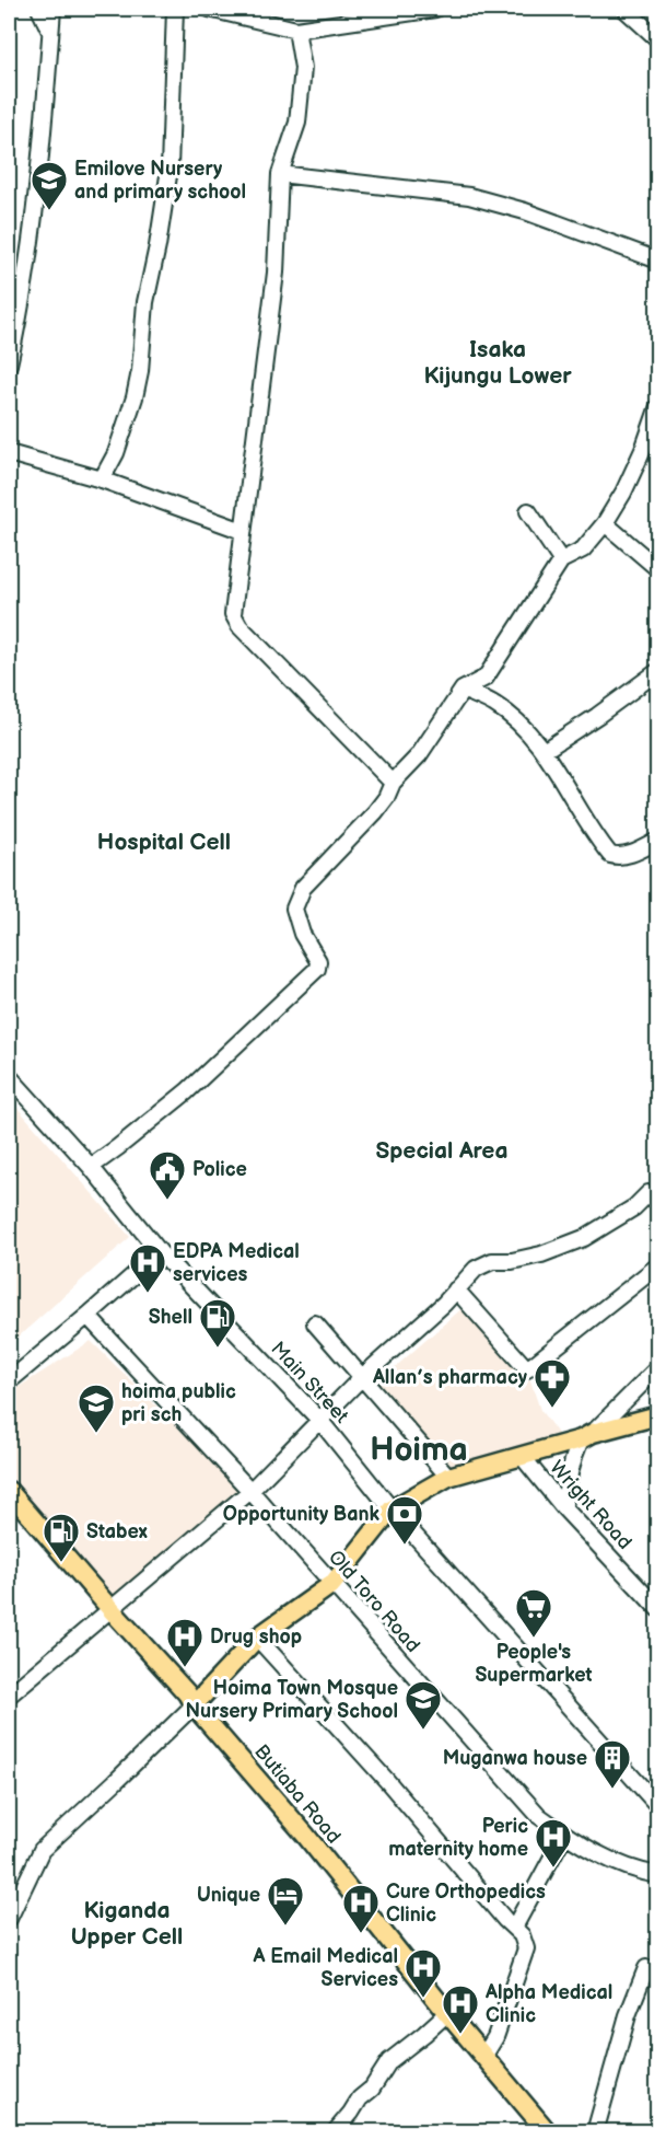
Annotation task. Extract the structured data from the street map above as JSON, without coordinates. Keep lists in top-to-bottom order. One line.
{"streets":{"main road":["Butiaba Road"],"street":["Main Street","Wright Road","Old Toro Road"]},"districts":["Isaka Kijungu Lower","Hospital Cell","Special Area","Hoima","Kiganda Upper Cell"],"places":{"school or university":["Emilove Nursery and primary school","hoima public pri sch","Hoima Town Mosque Nursery Primary School"],"public building":["Police"],"hospital":["EDPA Medical services","Drug shop","Peric maternity home","Cure Orthopedics Clinic","A Email Medical Services","Alpha Medical Clinic"],"fuel station":["Shell","Stabex"],"pharmacy":["Allan’s pharmacy"],"bank":["Opportunity Bank"],"supermarket":["People's Supermarket"],"building":["Muganwa house"],"hotel":["Unique"]}}
